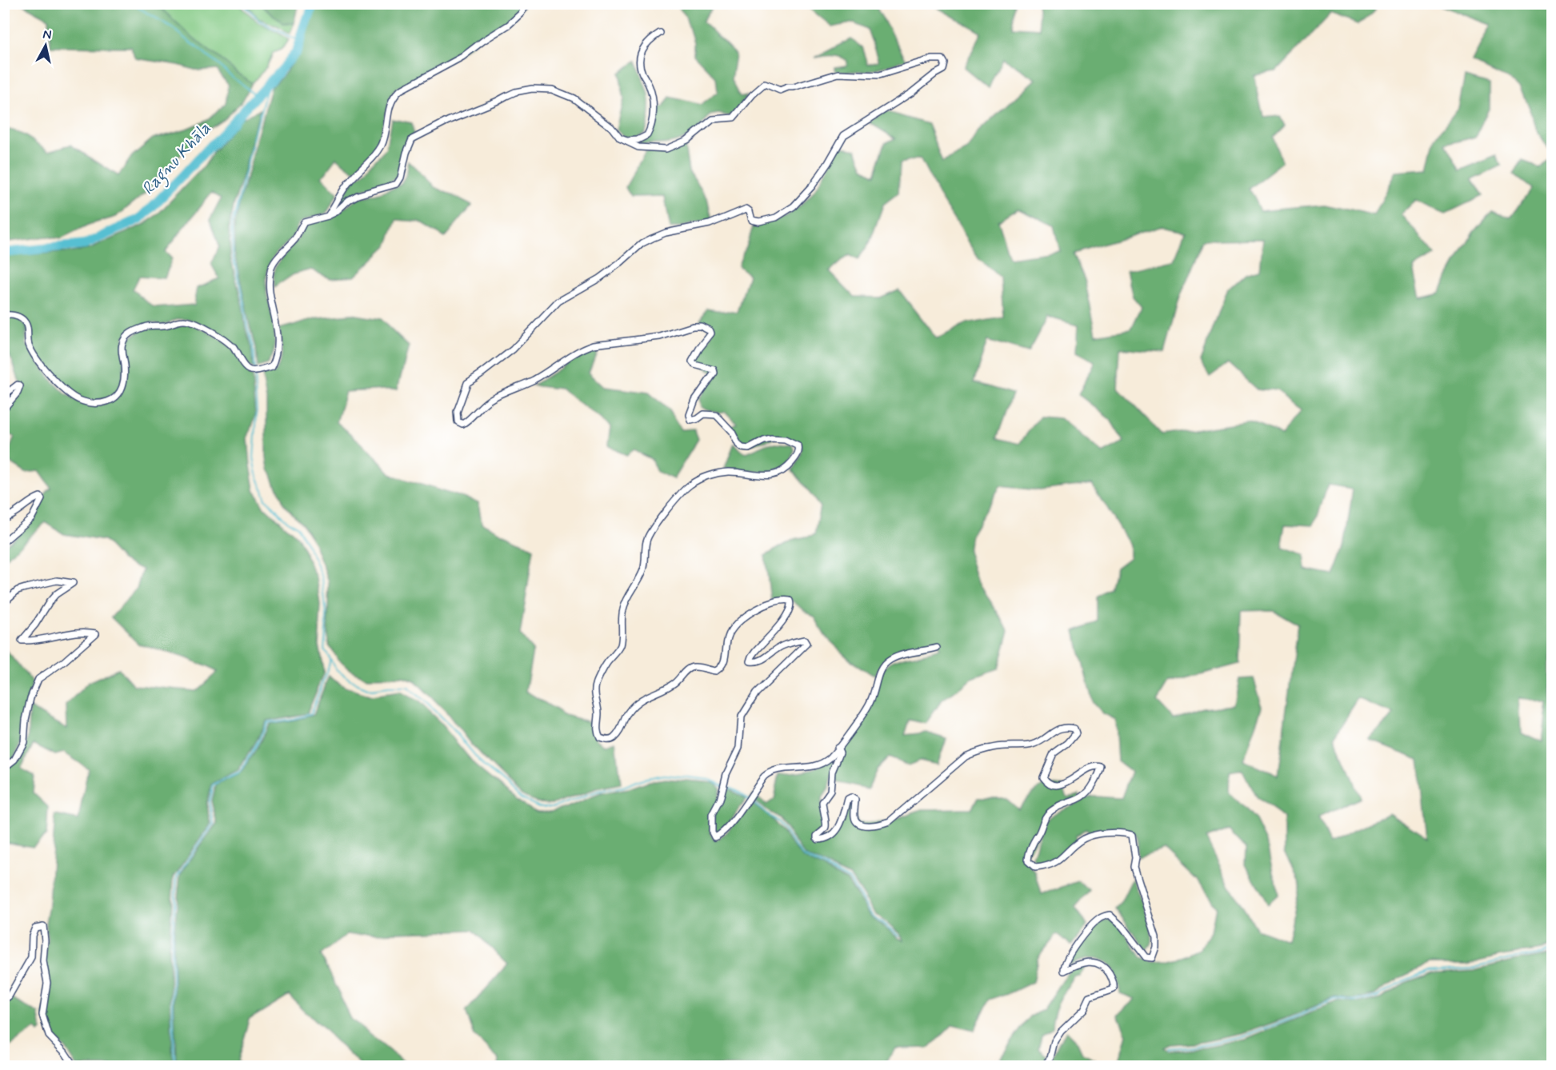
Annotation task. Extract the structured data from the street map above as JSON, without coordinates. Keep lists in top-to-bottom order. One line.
{"water":["Ragnu Khāla"],"north":"top"}
